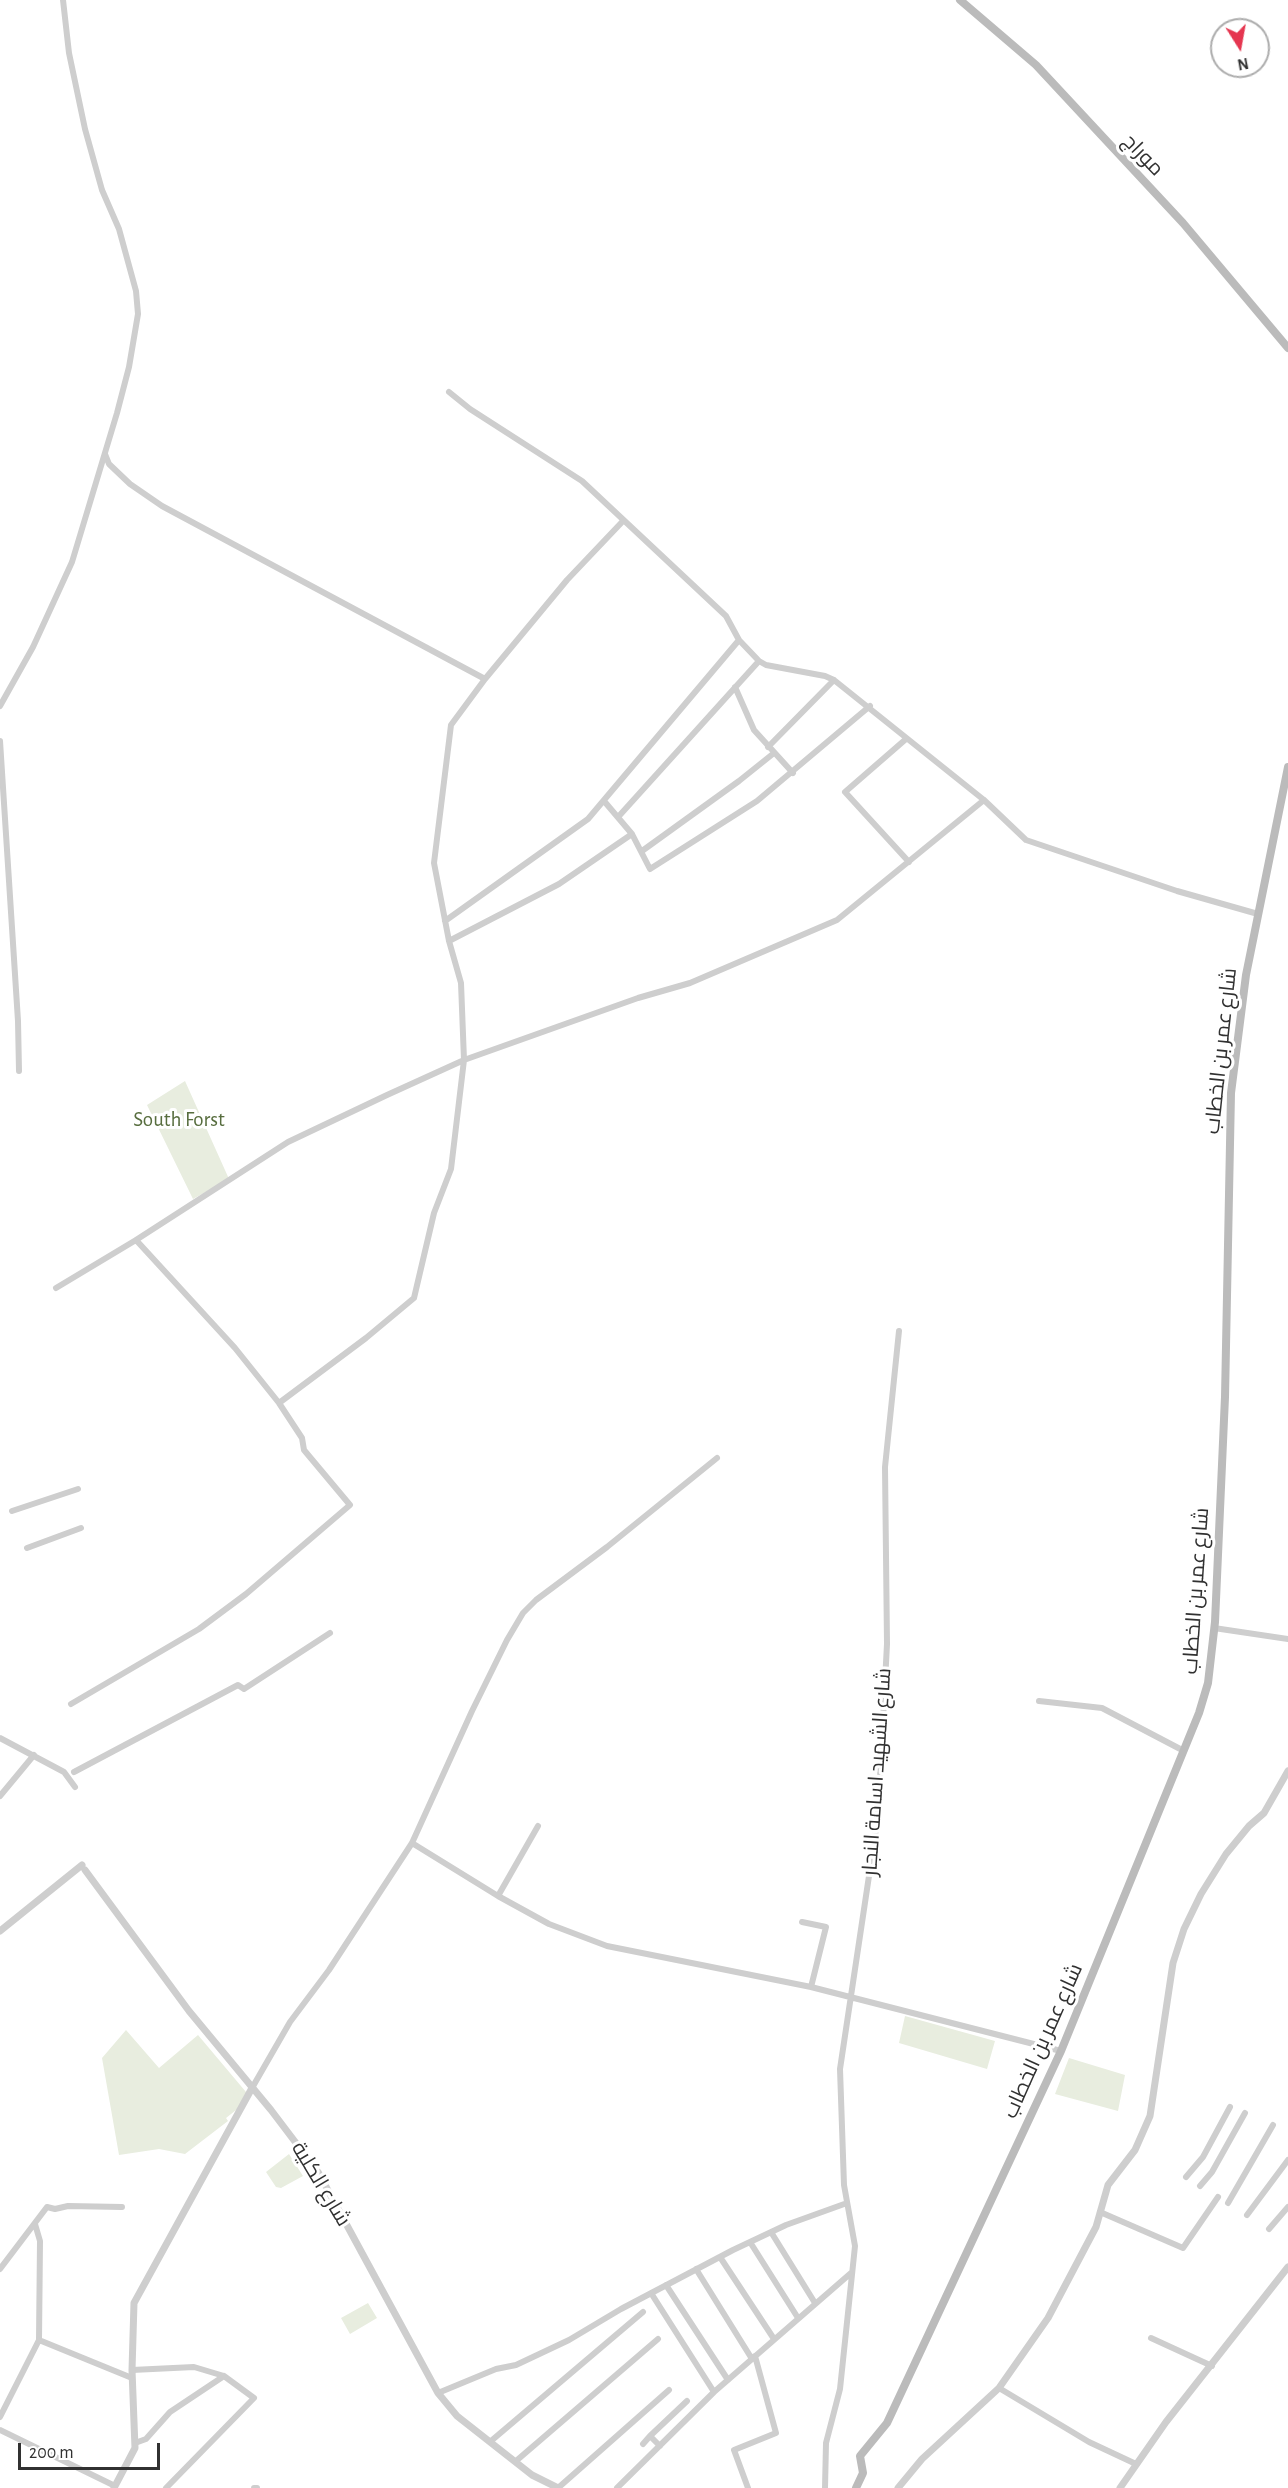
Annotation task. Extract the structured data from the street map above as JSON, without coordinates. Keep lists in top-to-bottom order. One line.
{"streets":{"main road":["موراج","شارع عمر بن الخطاب"],"street":["شارع الشهيد اسامة النجار","شارع الكلية"]},"parks":["South Forst"],"scale_bar":"200 m","north":"bottom"}
